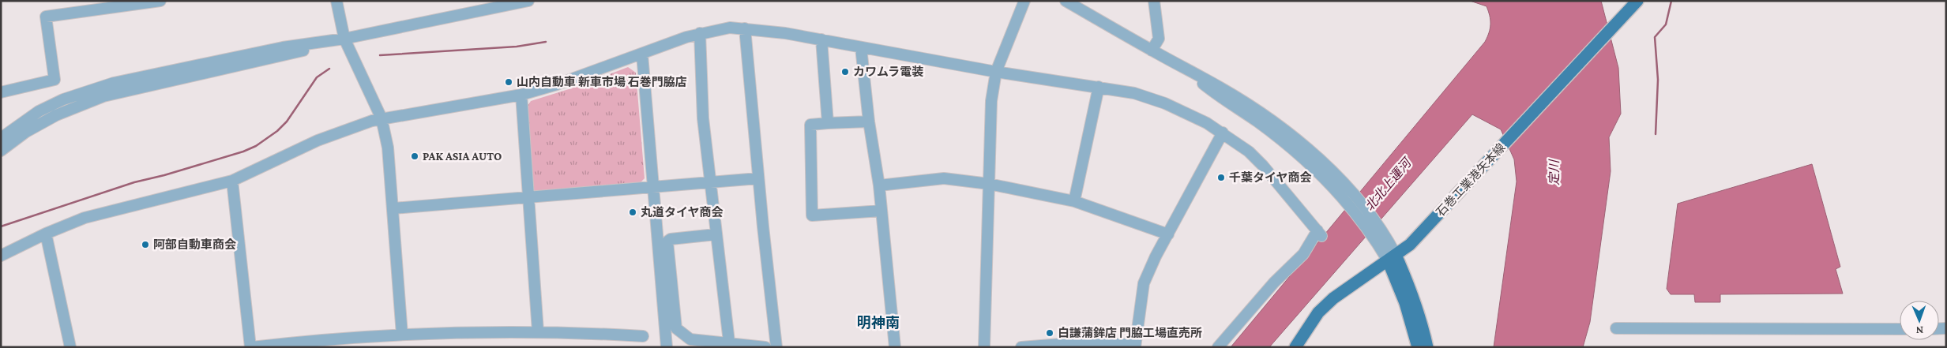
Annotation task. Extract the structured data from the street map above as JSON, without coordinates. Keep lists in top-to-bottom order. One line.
{"streets":{"main road":["石巻工業港矢本線"]},"districts":["明神南"],"water":["定川","北北上運河"],"places":["カワムラ電装","山内自動車 新車市場 石巻門脇店","PAK ASIA AUTO","千葉タイヤ商会","丸道タイヤ商会","阿部自動車商会","白謙蒲鉾店 門脇工場直売所"],"north":"bottom"}
